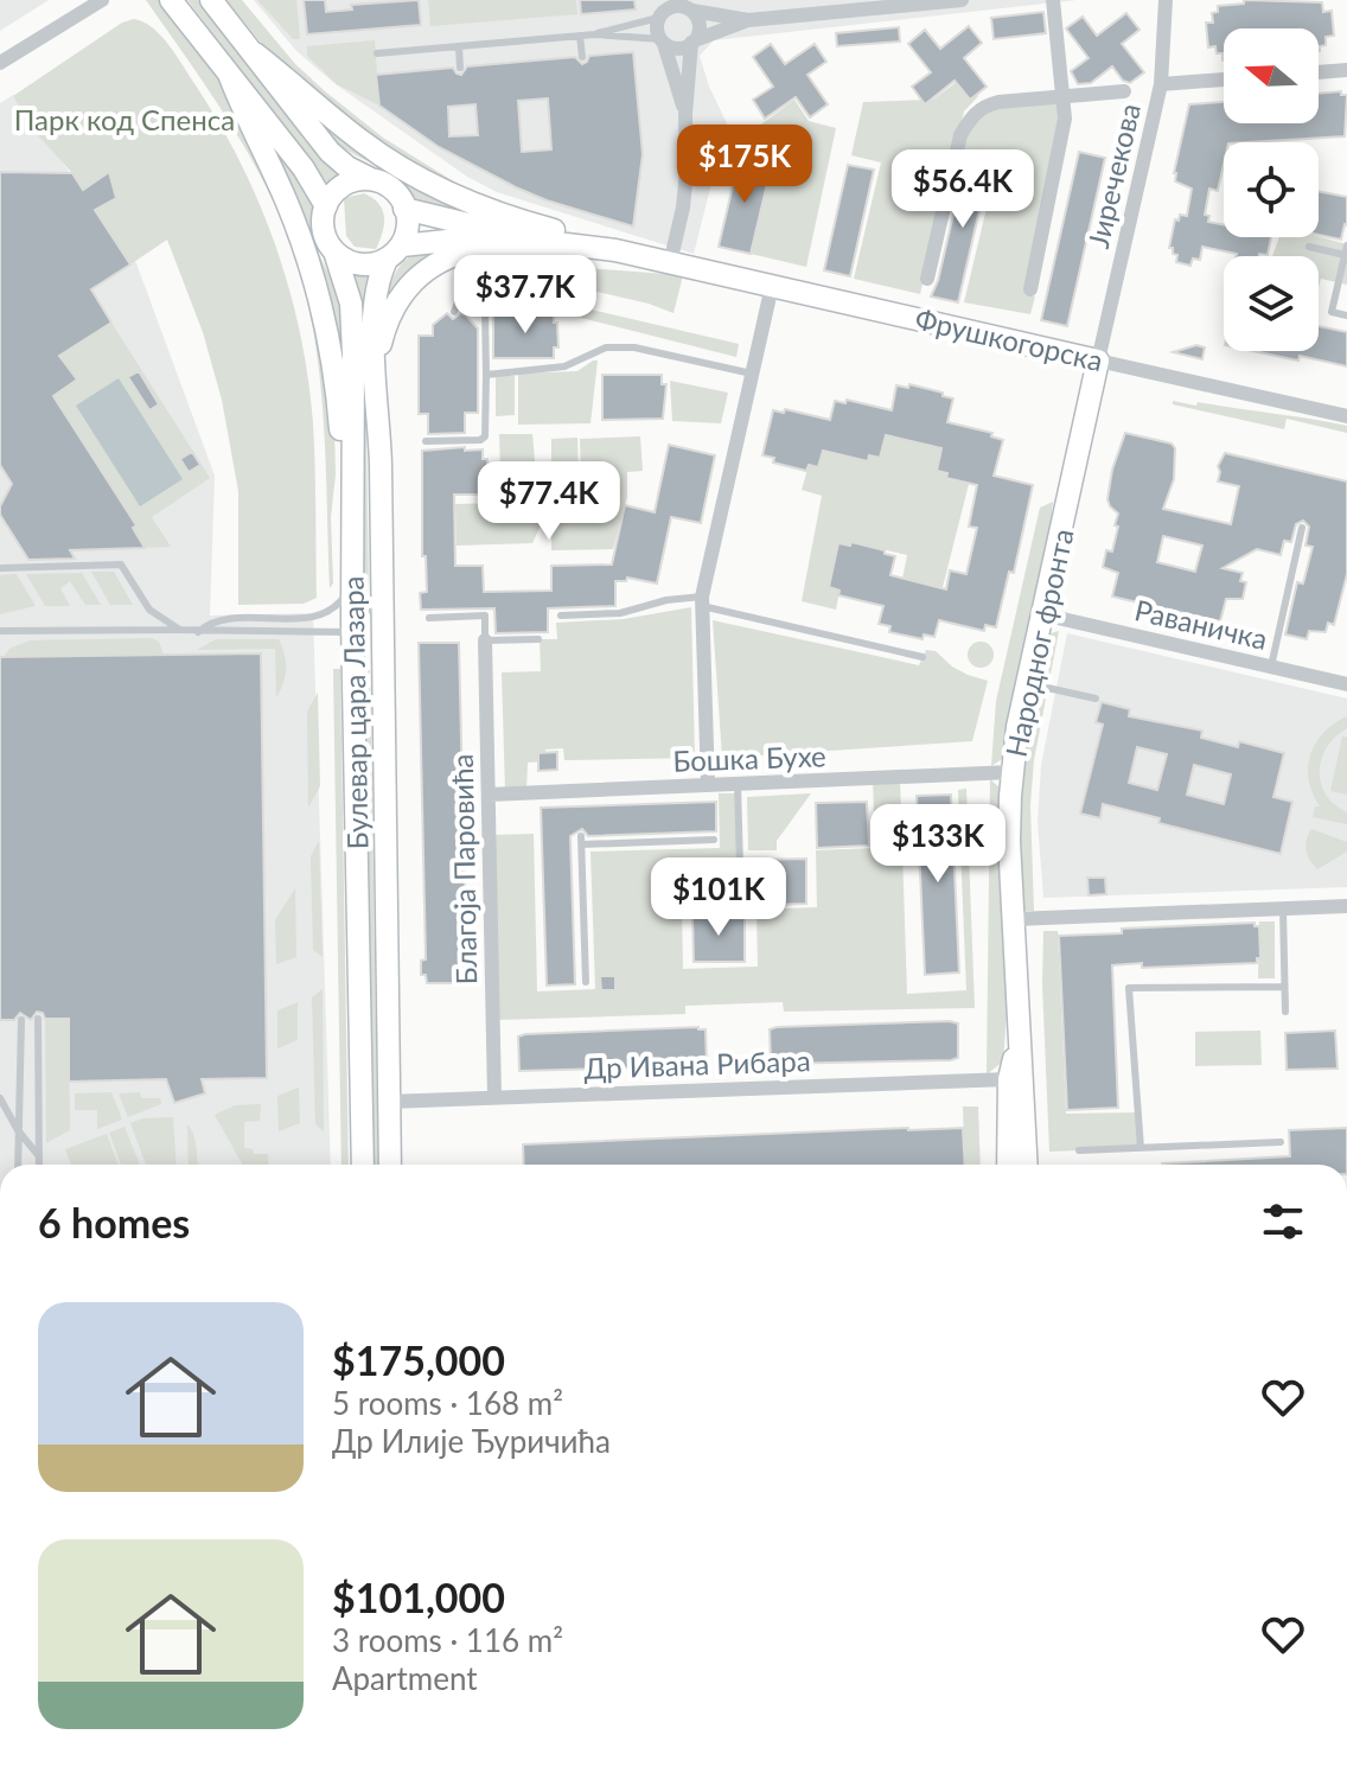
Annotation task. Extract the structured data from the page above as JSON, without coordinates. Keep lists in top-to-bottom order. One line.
{"streets":{"main road":["Фрушкогорска","Народног фронта","Булевар цара Лазара"],"street":["Јиречекова","Раваничка","Бошка Бухе","Благоја Паровића","Др Ивана Рибара"]},"crossings":[["Јиречекова","Фрушкогорска"],["Јиречекова","Народног фронта"],["Фрушкогорска","Народног фронта"],["Фрушкогорска","Булевар цара Лазара"],["Раваничка","Народног фронта"],["Народног фронта","Бошка Бухе"],["Народног фронта","Др Ивана Рибара"],["Булевар цара Лазара","Др Ивана Рибара"],["Бошка Бухе","Благоја Паровића"],["Благоја Паровића","Др Ивана Рибара"]],"parks":["Парк код Спенса"],"north":"left","page":{"price":["$175K","$56.4K","$37.7K","$77.4K","$133K","$101K"],"heading":"6 homes","list":[{"name":"$175,000","note":"5 rooms · 168 m² · Др Илије Ђуричића"},{"name":"$101,000","note":"3 rooms · 116 m² · Apartment"}]}}
